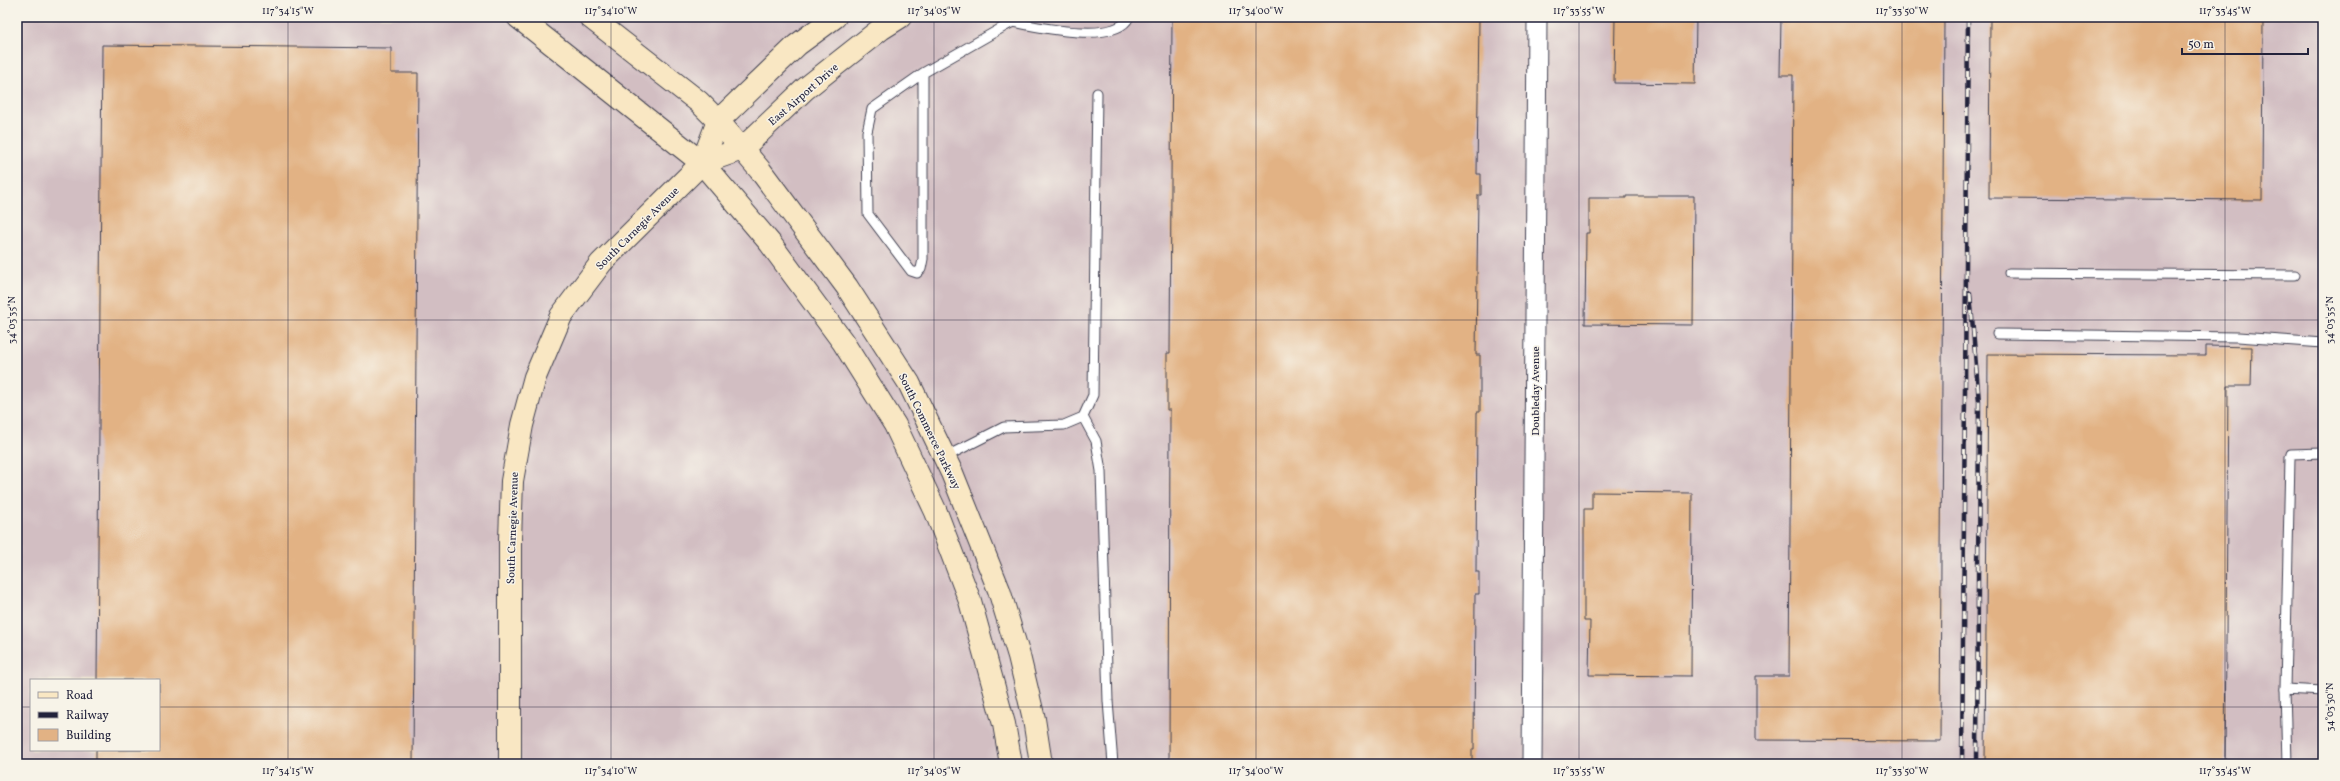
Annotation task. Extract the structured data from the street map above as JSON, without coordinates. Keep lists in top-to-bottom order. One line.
{"streets":{"main road":["East Airport Drive","South Carnegie Avenue","South Commerce Parkway"],"street":["Doubleday Avenue"]},"crossings":[["East Airport Drive","South Carnegie Avenue"],["East Airport Drive","South Commerce Parkway"]],"legend":["Road","Railway","Building"],"scale_bar":"50 m","coordinates":["117°34'15\"W","117°34'10\"W","117°34'05\"W","117°34'00\"W","117°33'55\"W","117°33'50\"W","117°33'45\"W","34°03'35\"N","34°03'30\"N"]}
